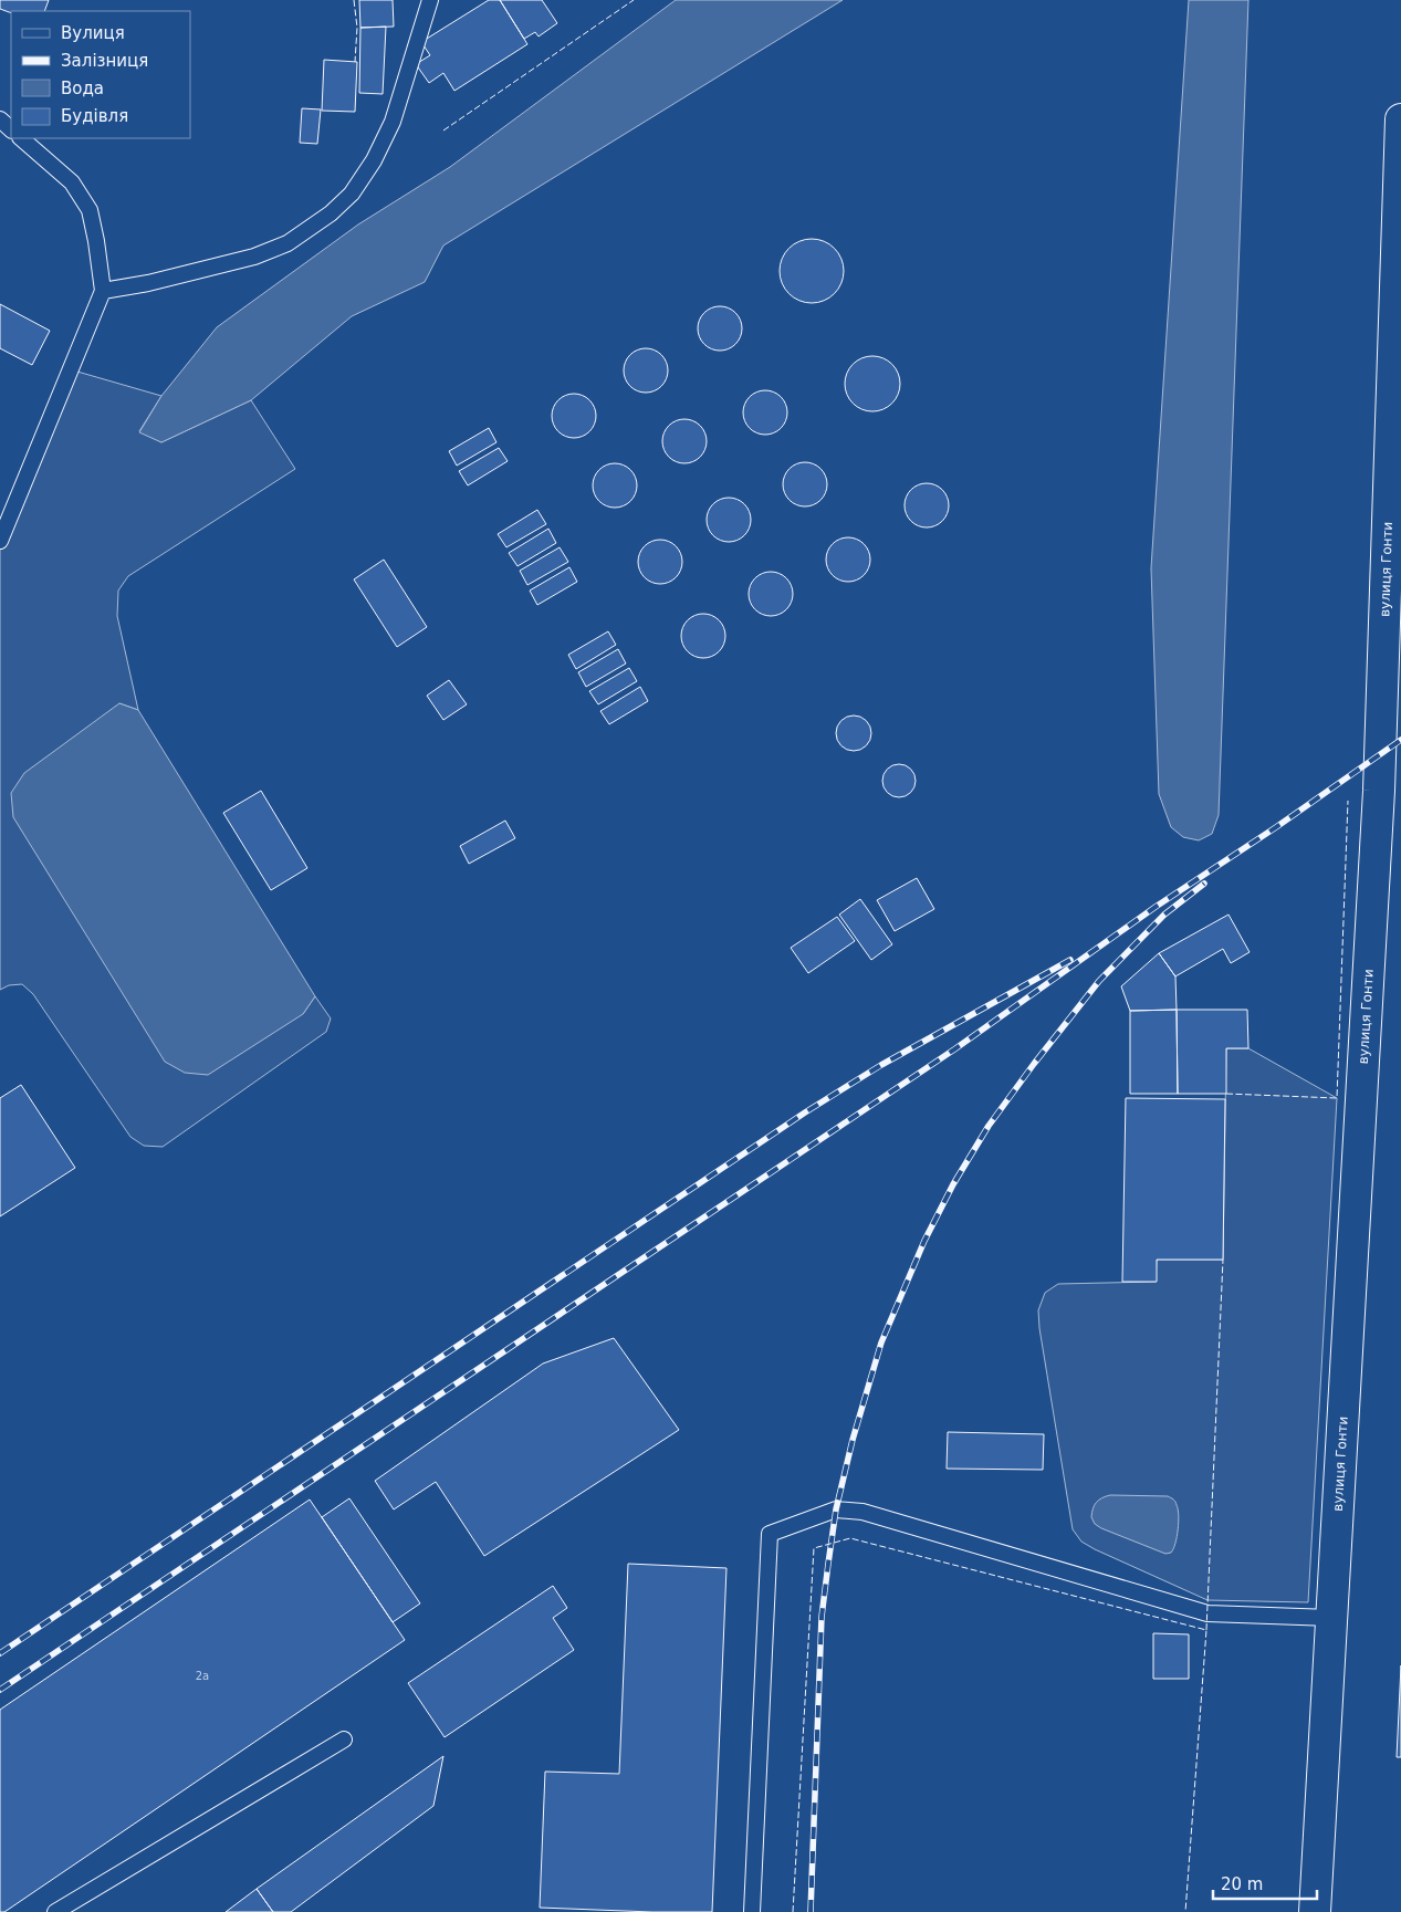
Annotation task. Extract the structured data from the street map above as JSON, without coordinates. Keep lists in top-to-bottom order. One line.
{"streets":{"street":["вулиця Гонти"]},"house_numbers":["2а"],"legend":["Вулиця","Залізниця","Вода","Будівля"],"scale_bar":"20 m"}
